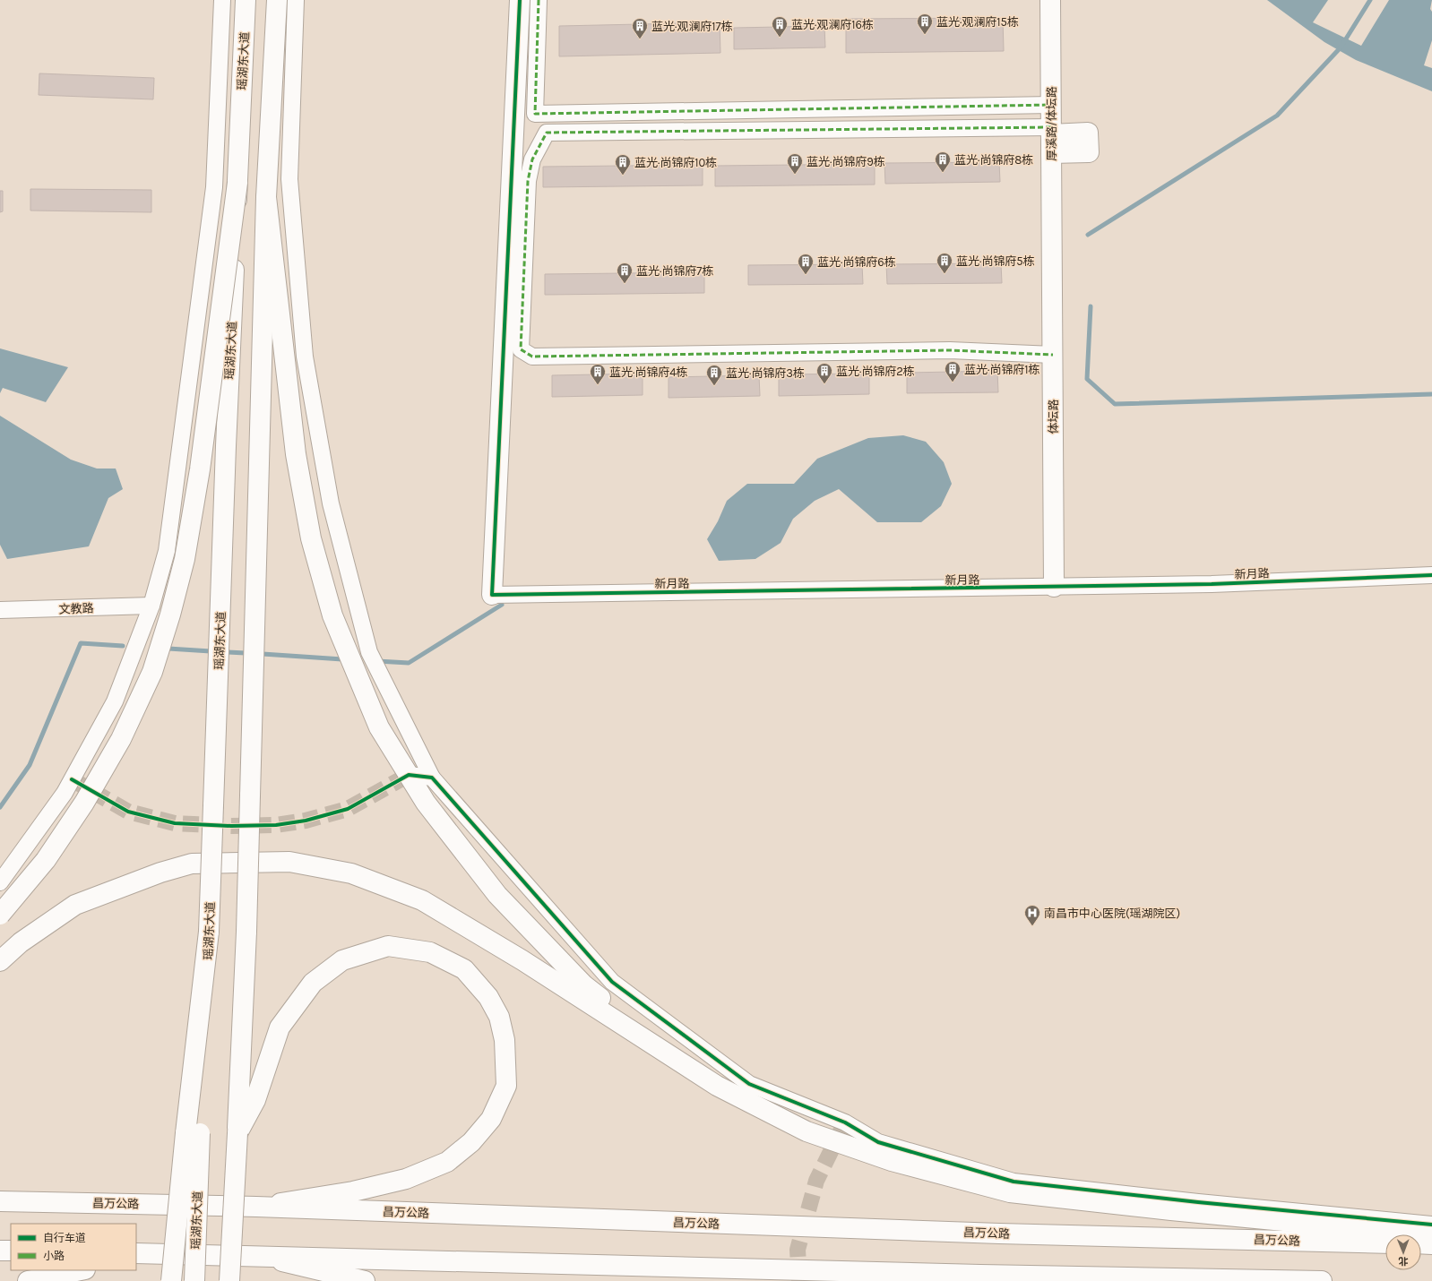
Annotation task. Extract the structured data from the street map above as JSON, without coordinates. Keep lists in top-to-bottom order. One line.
{"streets":{"main road":["瑶湖东大道","厚溪路/体坛路","体坛路","昌万公路"],"street":["新月路","文教路"]},"crossings":[["厚溪路/体坛路","体坛路"],["体坛路","新月路"]],"places":{"building":["蓝光·观澜府15栋","蓝光·观澜府16栋","蓝光·观澜府17栋","蓝光·尚锦府8栋","蓝光·尚锦府9栋","蓝光·尚锦府10栋","蓝光·尚锦府5栋","蓝光·尚锦府6栋","蓝光·尚锦府7栋","蓝光·尚锦府1栋","蓝光·尚锦府2栋","蓝光·尚锦府4栋","蓝光·尚锦府3栋"],"hospital":["南昌市中心医院(瑶湖院区)"]},"legend":["自行车道","小路"],"north":"bottom"}
